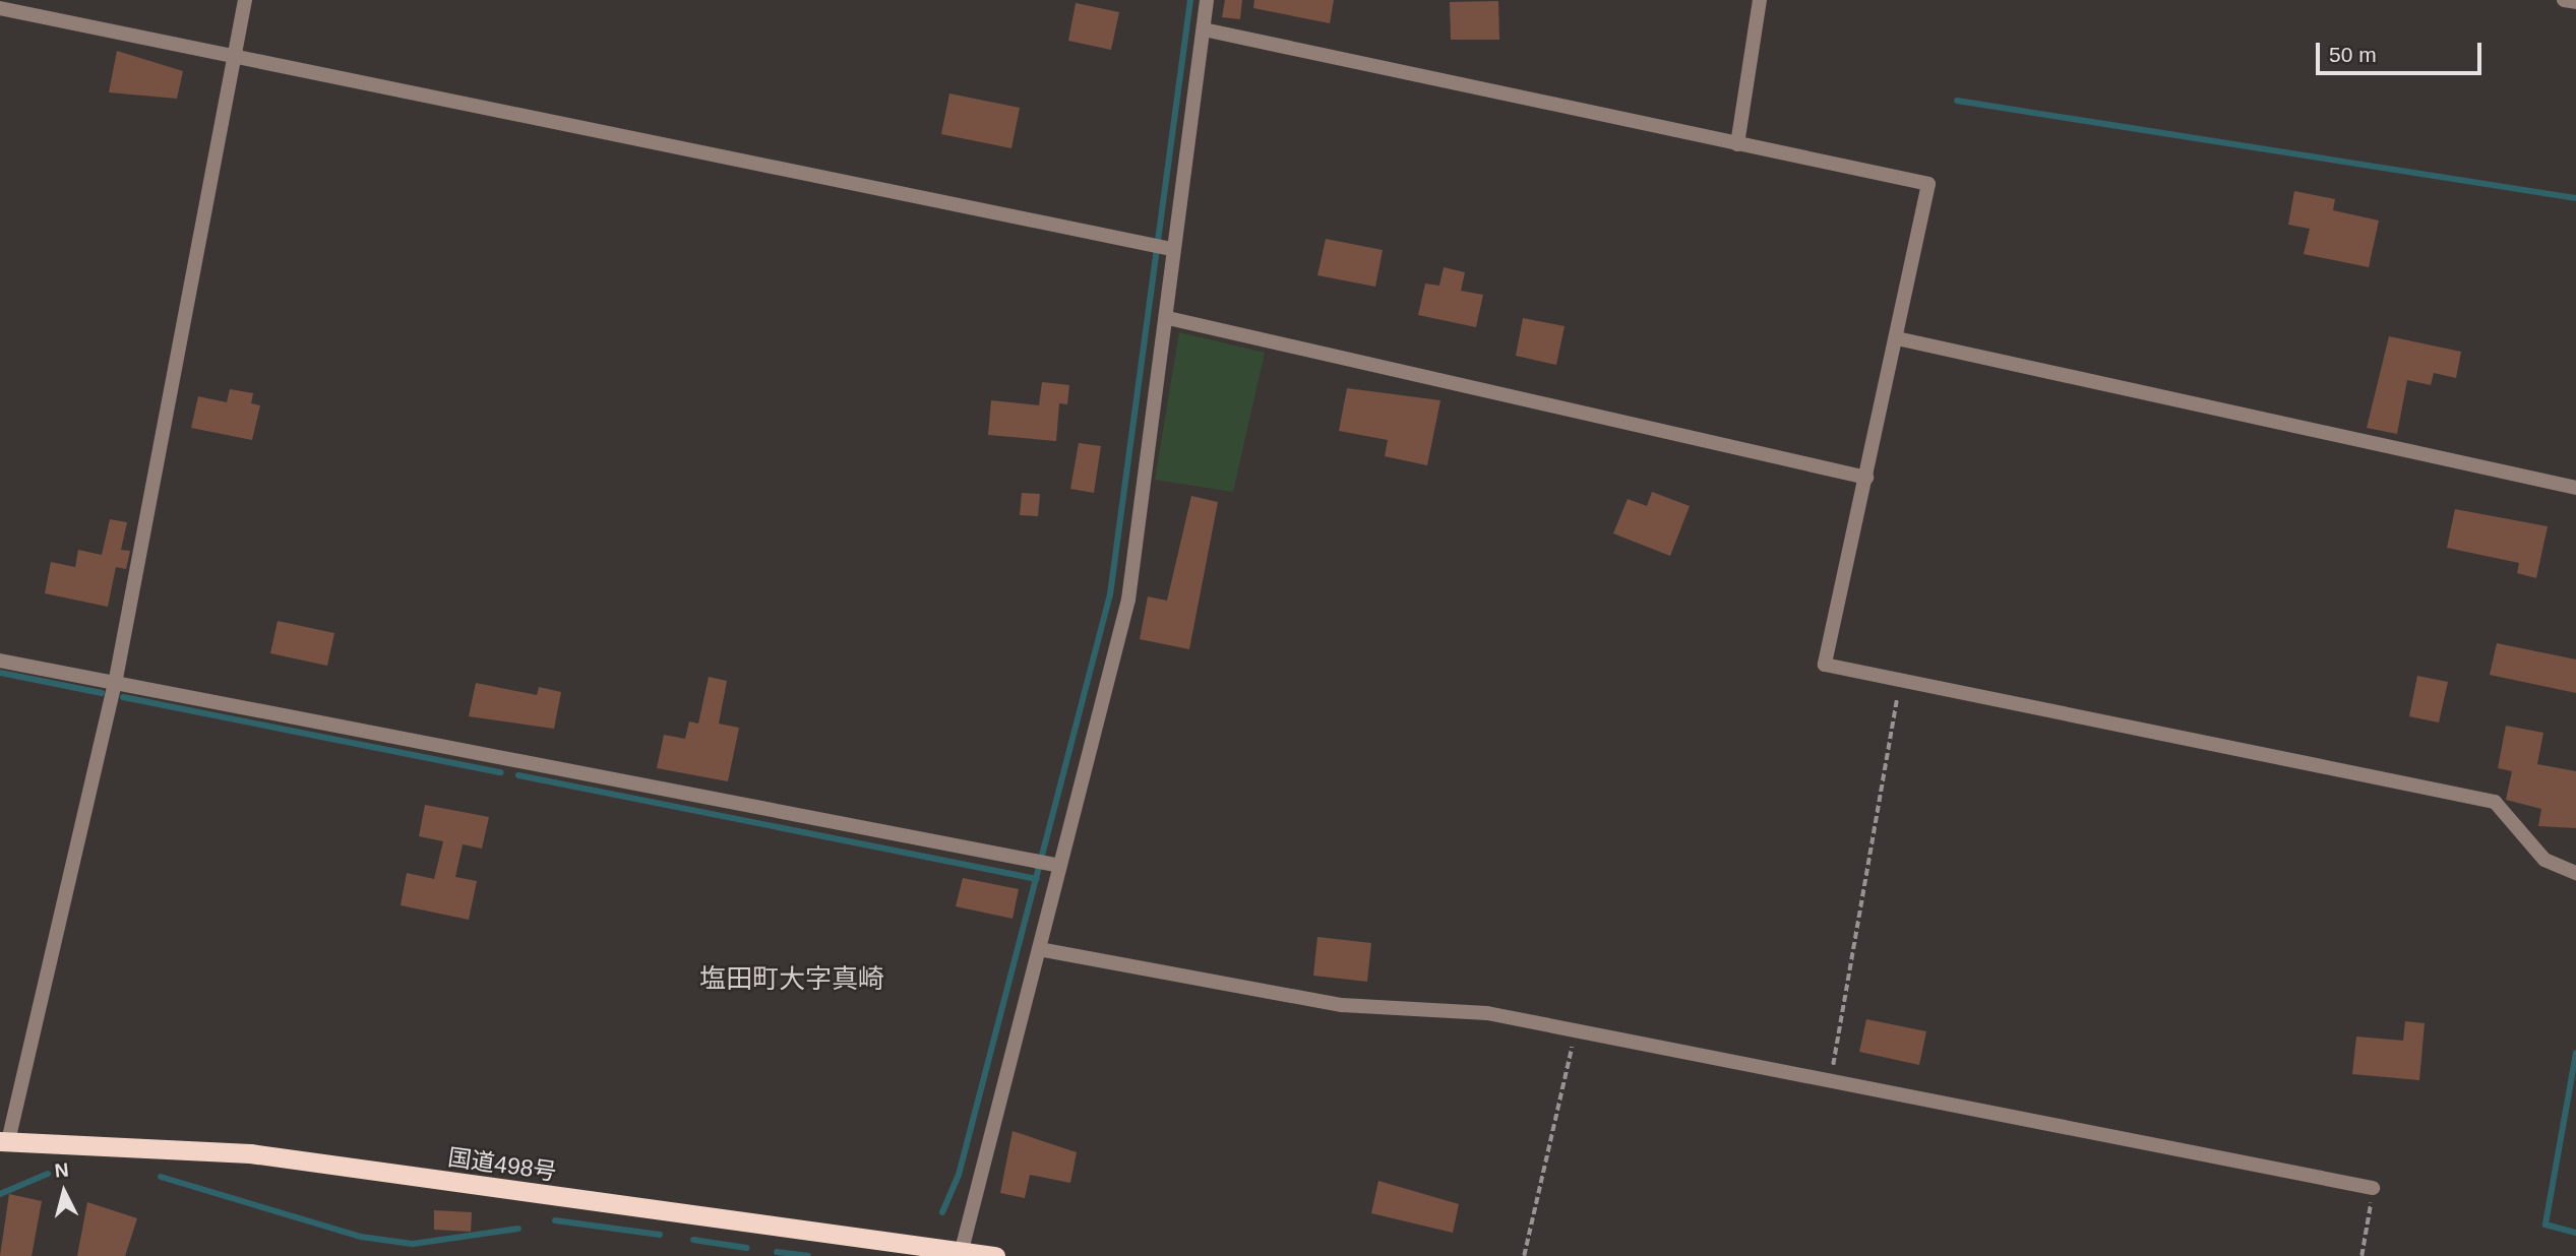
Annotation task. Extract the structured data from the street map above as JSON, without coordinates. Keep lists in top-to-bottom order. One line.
{"streets":{"highway":["国道498号"]},"districts":["塩田町大字真崎"],"scale_bar":"50 m","north":"top"}
